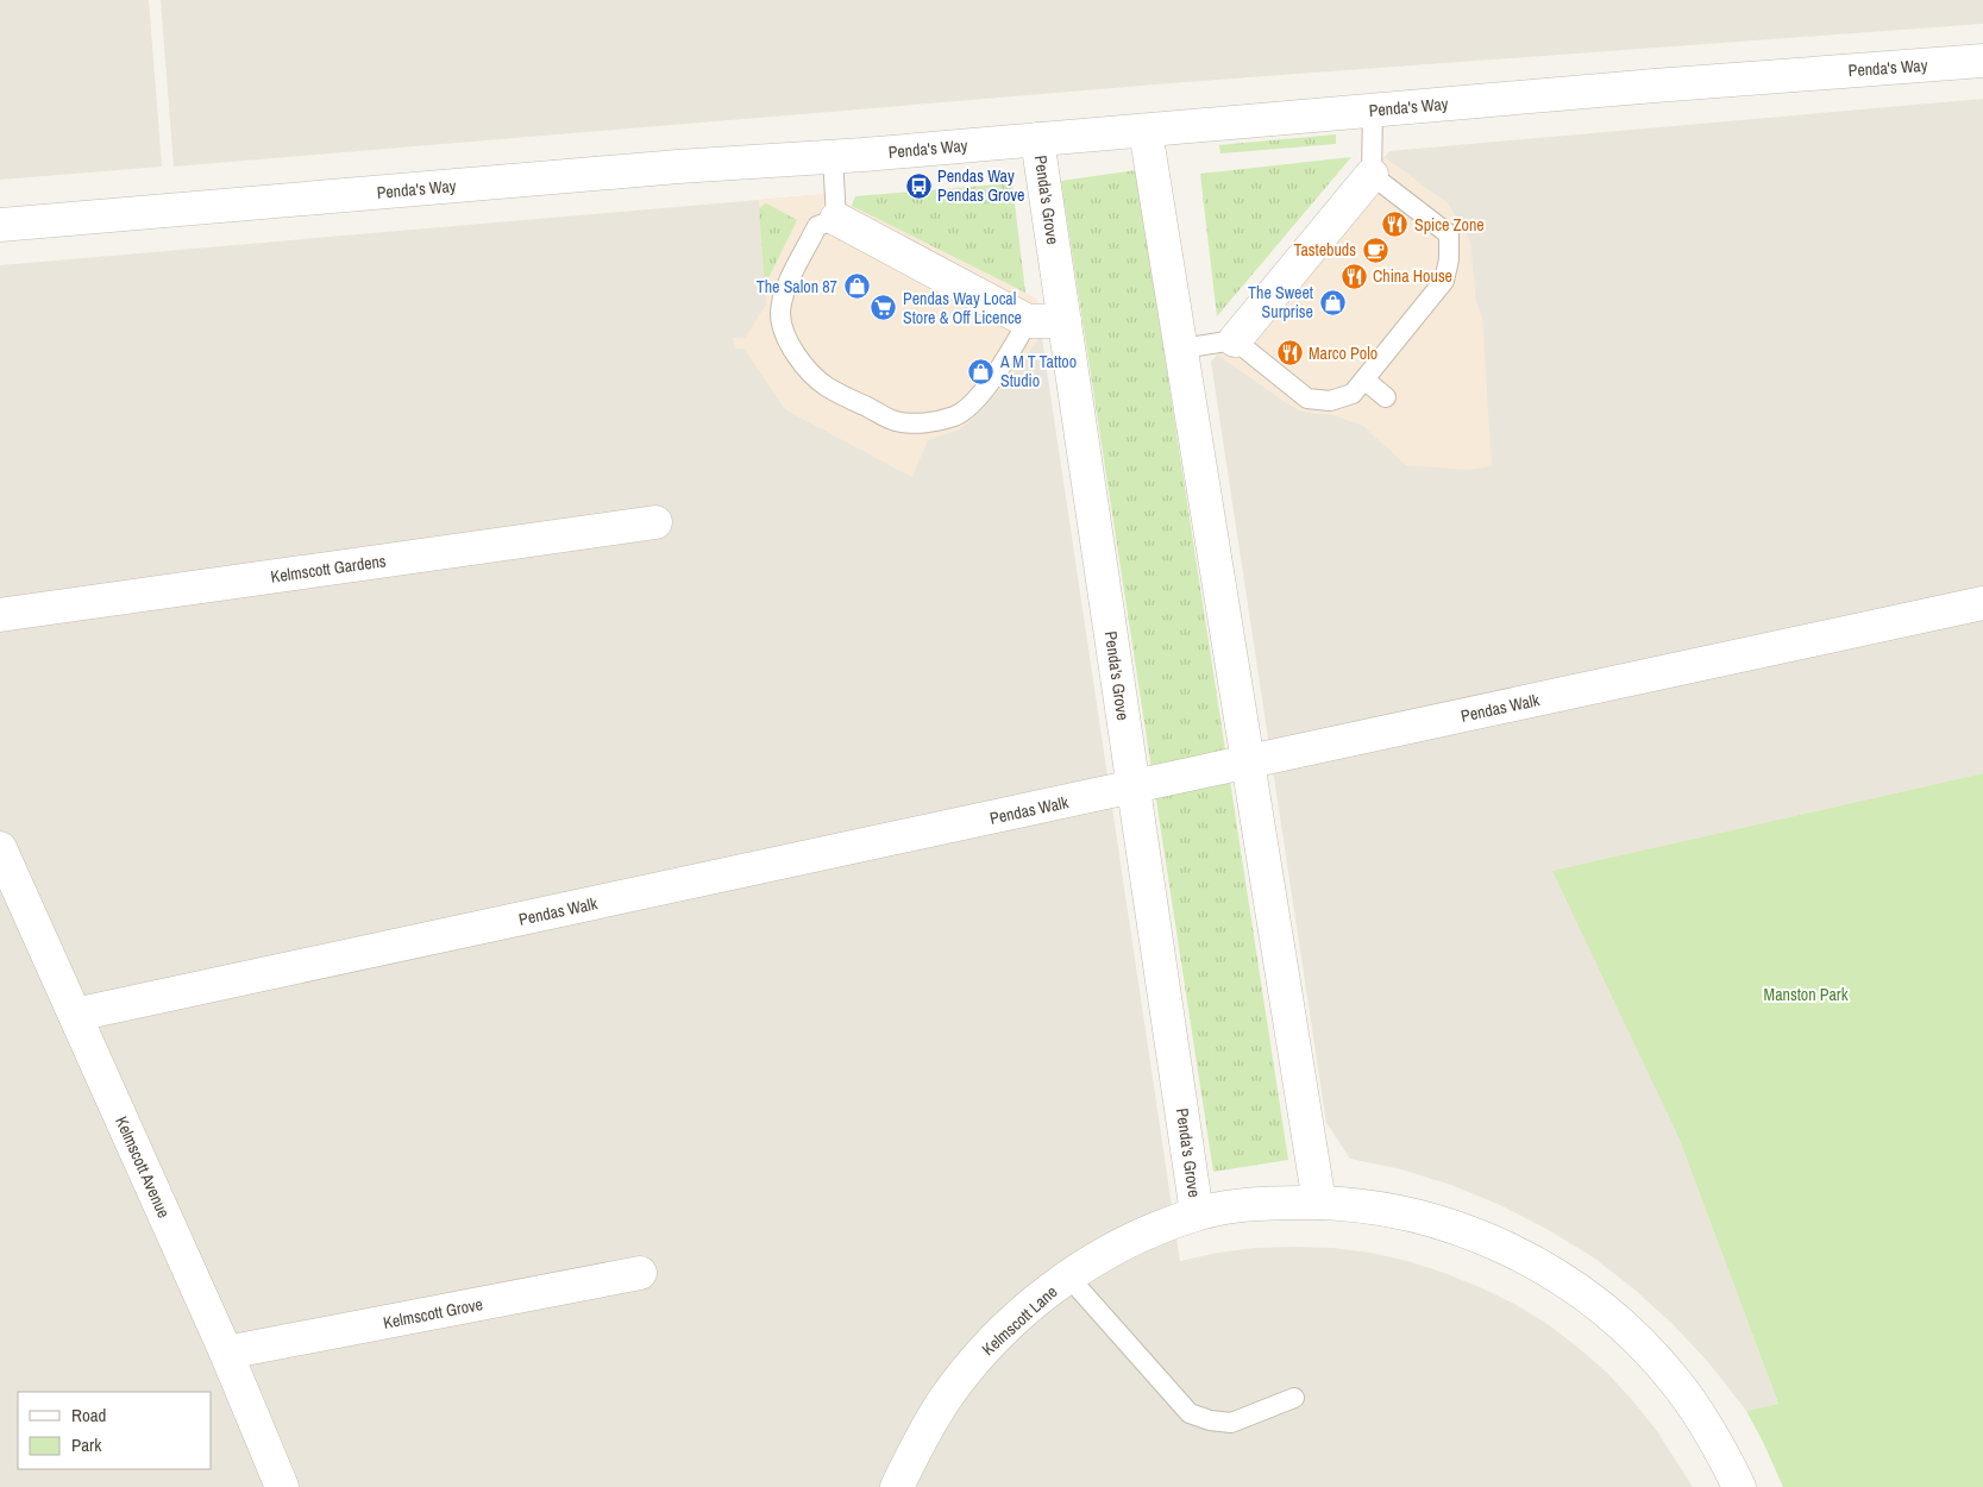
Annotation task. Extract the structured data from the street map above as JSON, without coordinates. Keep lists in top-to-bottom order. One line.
{"streets":{"street":["Penda's Way","Penda's Grove","Kelmscott Gardens","Pendas Walk","Kelmscott Avenue","Kelmscott Grove","Kelmscott Lane"]},"crossings":[["Penda's Way","Penda's Grove"],["Penda's Grove","Pendas Walk"],["Penda's Grove","Kelmscott Lane"],["Pendas Walk","Kelmscott Avenue"],["Kelmscott Avenue","Kelmscott Grove"]],"parks":["Manston Park"],"places":{"bus stop":["Pendas Way Pendas Grove"],"restaurant":["Spice Zone","China House","Marco Polo"],"cafe":["Tastebuds"],"shop":["The Salon 87","The Sweet Surprise","A M T Tattoo Studio"],"supermarket":["Pendas Way Local Store & Off Licence"]},"legend":["Road","Park"]}
